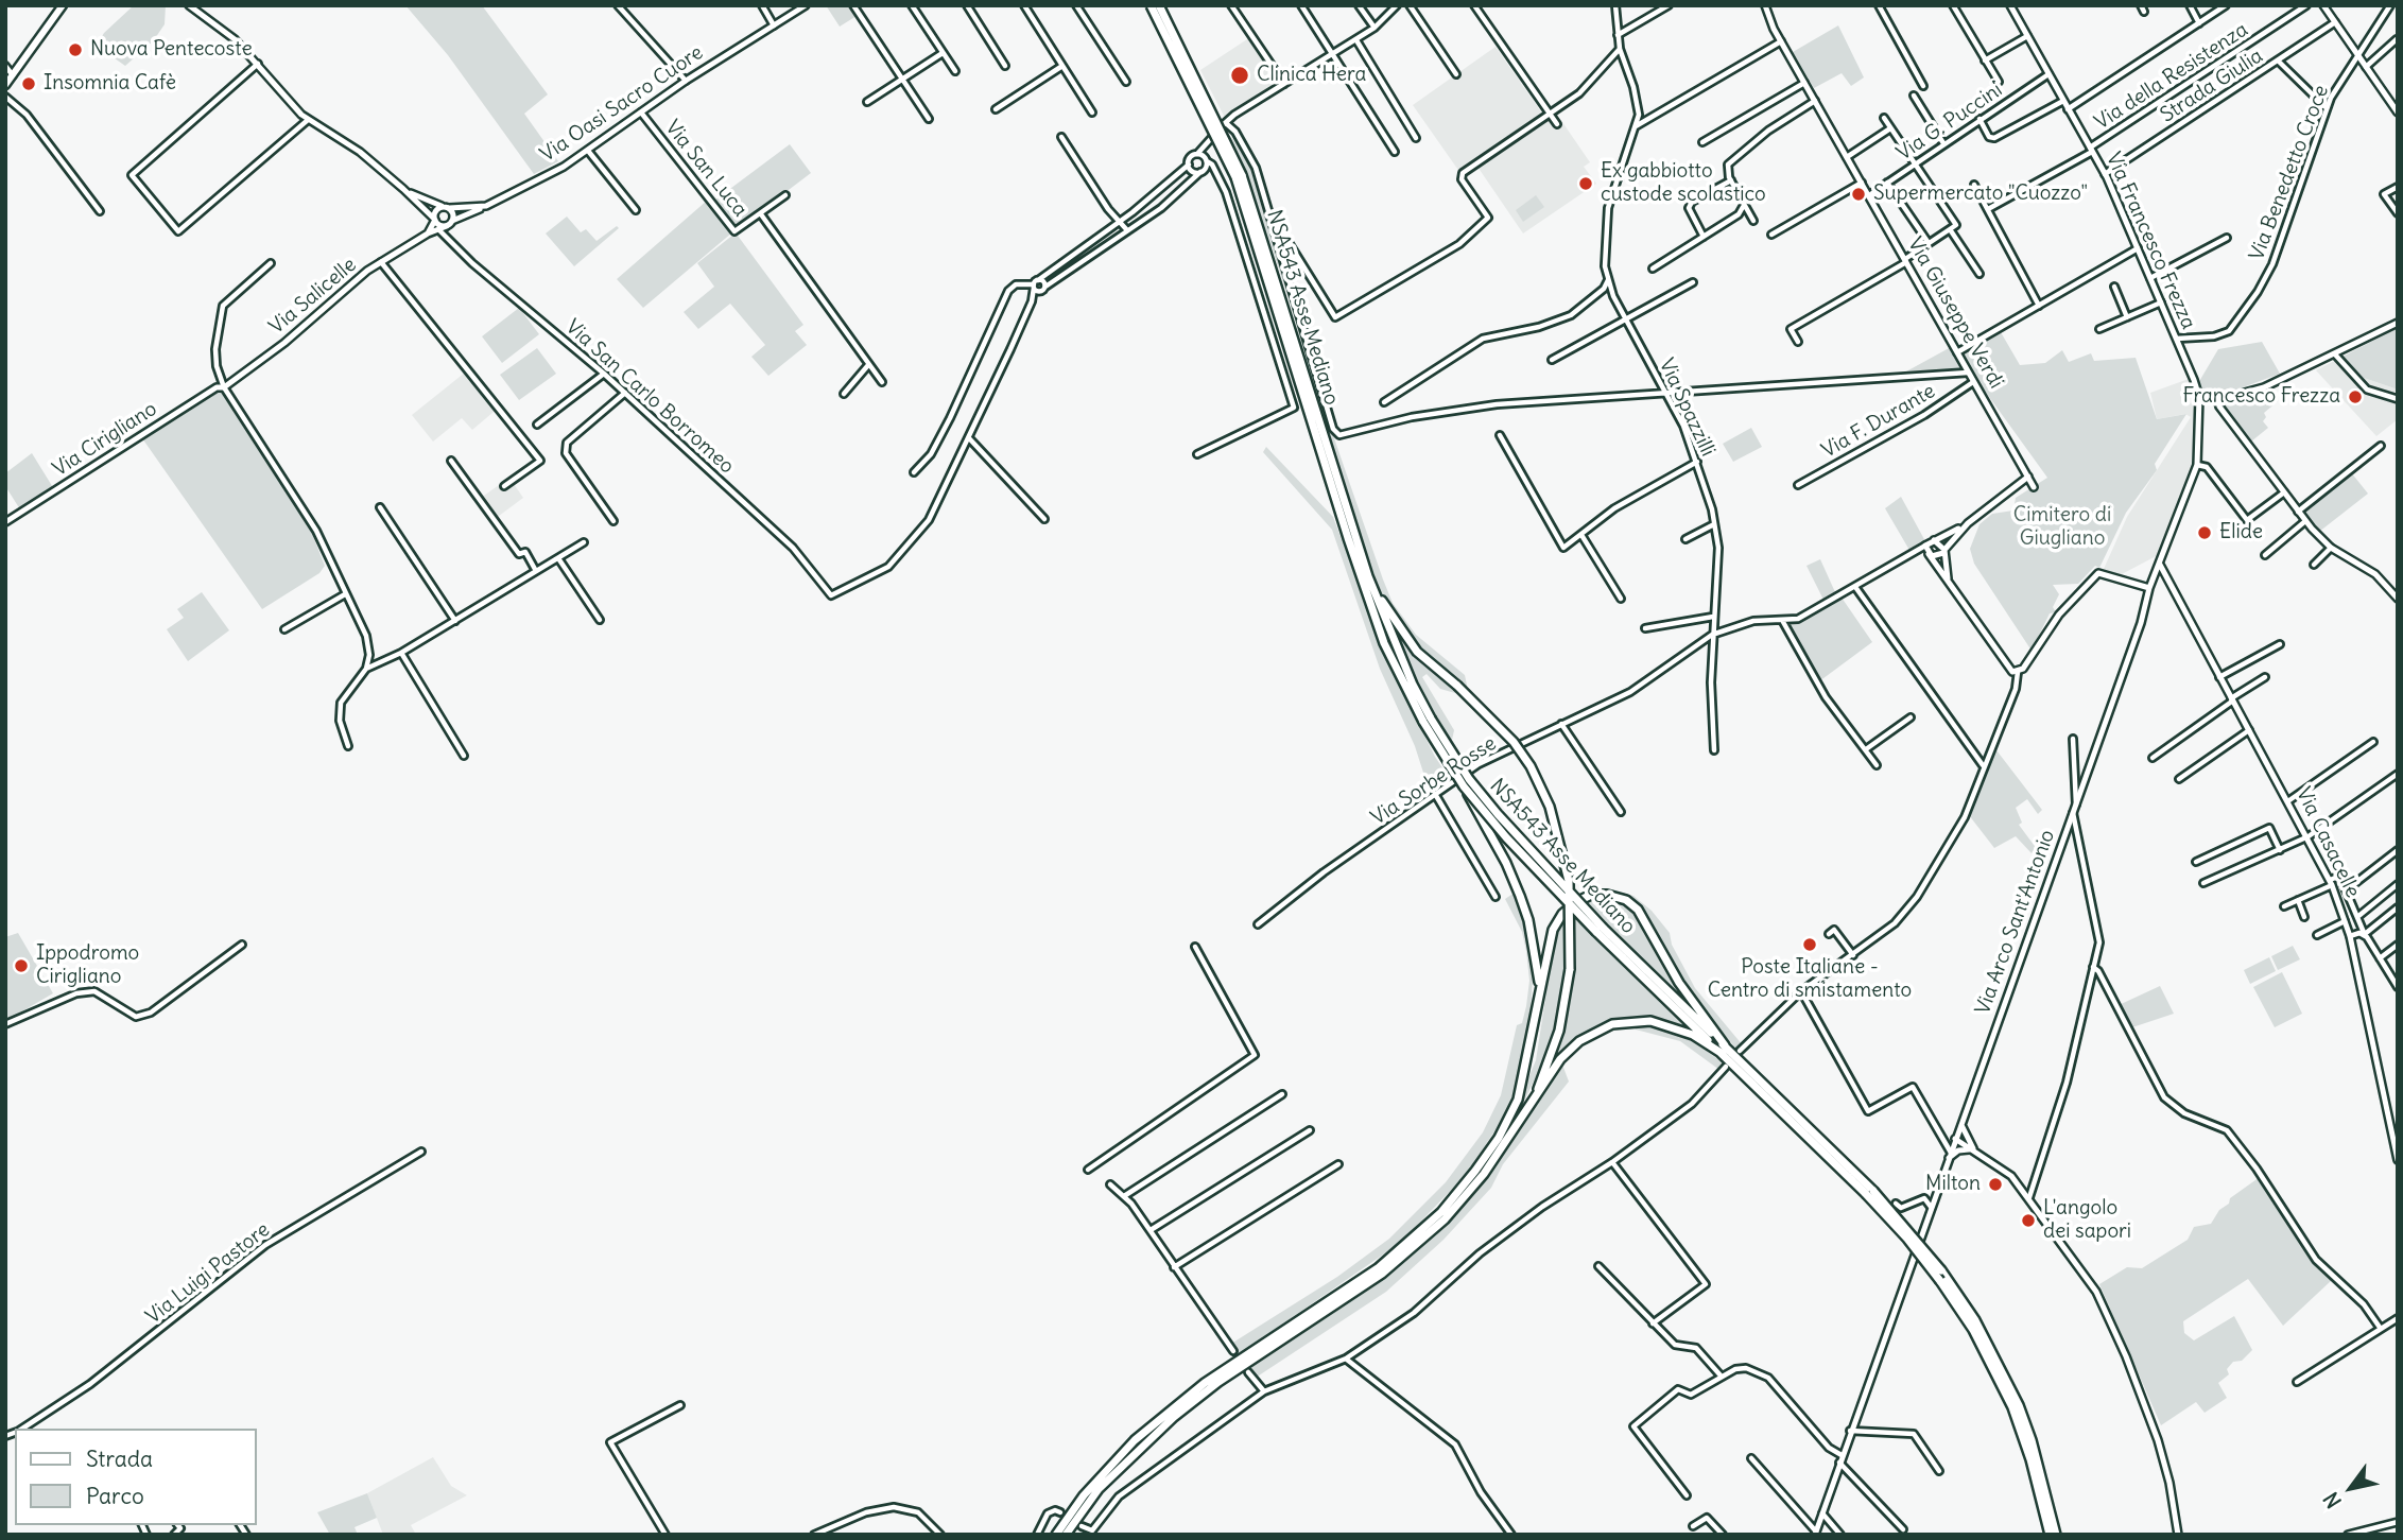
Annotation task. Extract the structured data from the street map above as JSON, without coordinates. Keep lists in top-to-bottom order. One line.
{"streets":{"highway":["NSA543 Asse Mediano"],"street":["Via della Resistenza","Strada Giulia","Via Oasi Sacro Cuore","Via G. Puccini","Via San Luca","Via Benedetto Croce","Via Francesco Frezza","Via Salicelle","Via Giuseppe Verdi","Via San Carlo Borromeo","Via Spazzilli","Via F. Durante","Via Cirigliano","Via Sorbe Rosse","Via Casacelle","Via Arco Sant'Antonio","Via Luigi Pastore"]},"crossings":[["Via della Resistenza","Via Francesco Frezza"],["Strada Giulia","Via Francesco Frezza"],["Via Oasi Sacro Cuore","Via San Luca"],["Via G. Puccini","Via Francesco Frezza"],["Via G. Puccini","Via Giuseppe Verdi"],["Via Benedetto Croce","Via Francesco Frezza"],["Via Francesco Frezza","Via Arco Sant'Antonio"],["Via Salicelle","Via Cirigliano"],["Via Giuseppe Verdi","Via F. Durante"],["Via Casacelle","Via Arco Sant'Antonio"]],"parks":["Cimitero di Giugliano"],"places":["Nuova Pentecoste","Clinica Hera","Insomnia Cafè","Ex gabbiotto custode scolastico","Supermercato \"Cuozzo\"","Francesco Frezza","Elide","Poste Italiane - Centro di smistamento","Ippodromo Cirigliano","Milton","L'angolo dei sapori"],"legend":["Strada","Parco"],"north":"bottom left"}
